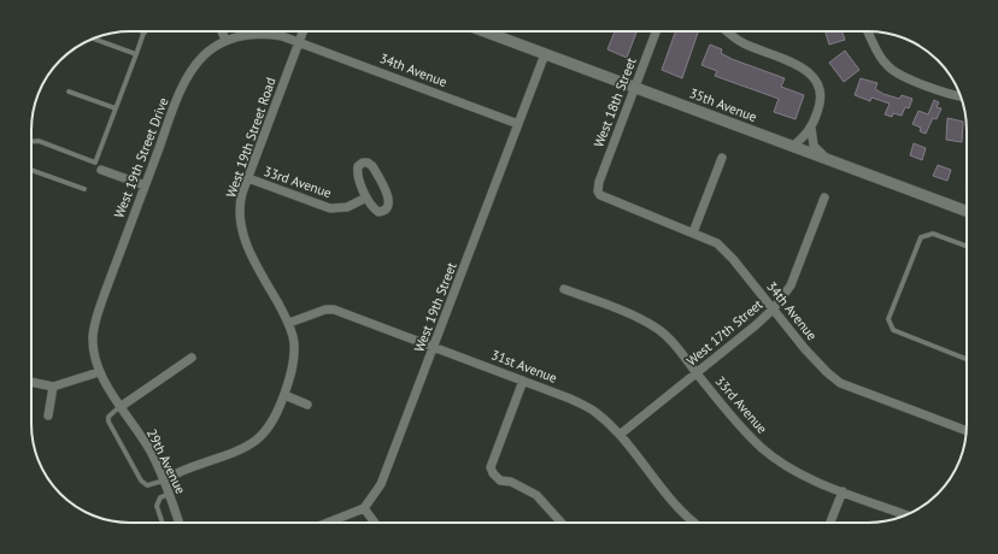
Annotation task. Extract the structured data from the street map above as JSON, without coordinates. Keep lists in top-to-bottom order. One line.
{"streets":{"main road":["35th Avenue"],"street":["34th Avenue","West 18th Street","West 19th Street Road","West 19th Street Drive","33rd Avenue","West 19th Street","West 17th Street","31st Avenue","29th Avenue"]},"crossings":[["34th Avenue","West 18th Street"],["34th Avenue","West 19th Street Road"],["34th Avenue","West 19th Street"],["34th Avenue","West 17th Street"],["West 18th Street","35th Avenue"],["35th Avenue","West 19th Street"],["West 19th Street Road","33rd Avenue"],["West 19th Street Road","31st Avenue"],["West 19th Street Road","29th Avenue"],["West 19th Street Drive","29th Avenue"],["33rd Avenue","West 17th Street"],["West 19th Street","31st Avenue"],["West 17th Street","31st Avenue"]]}
